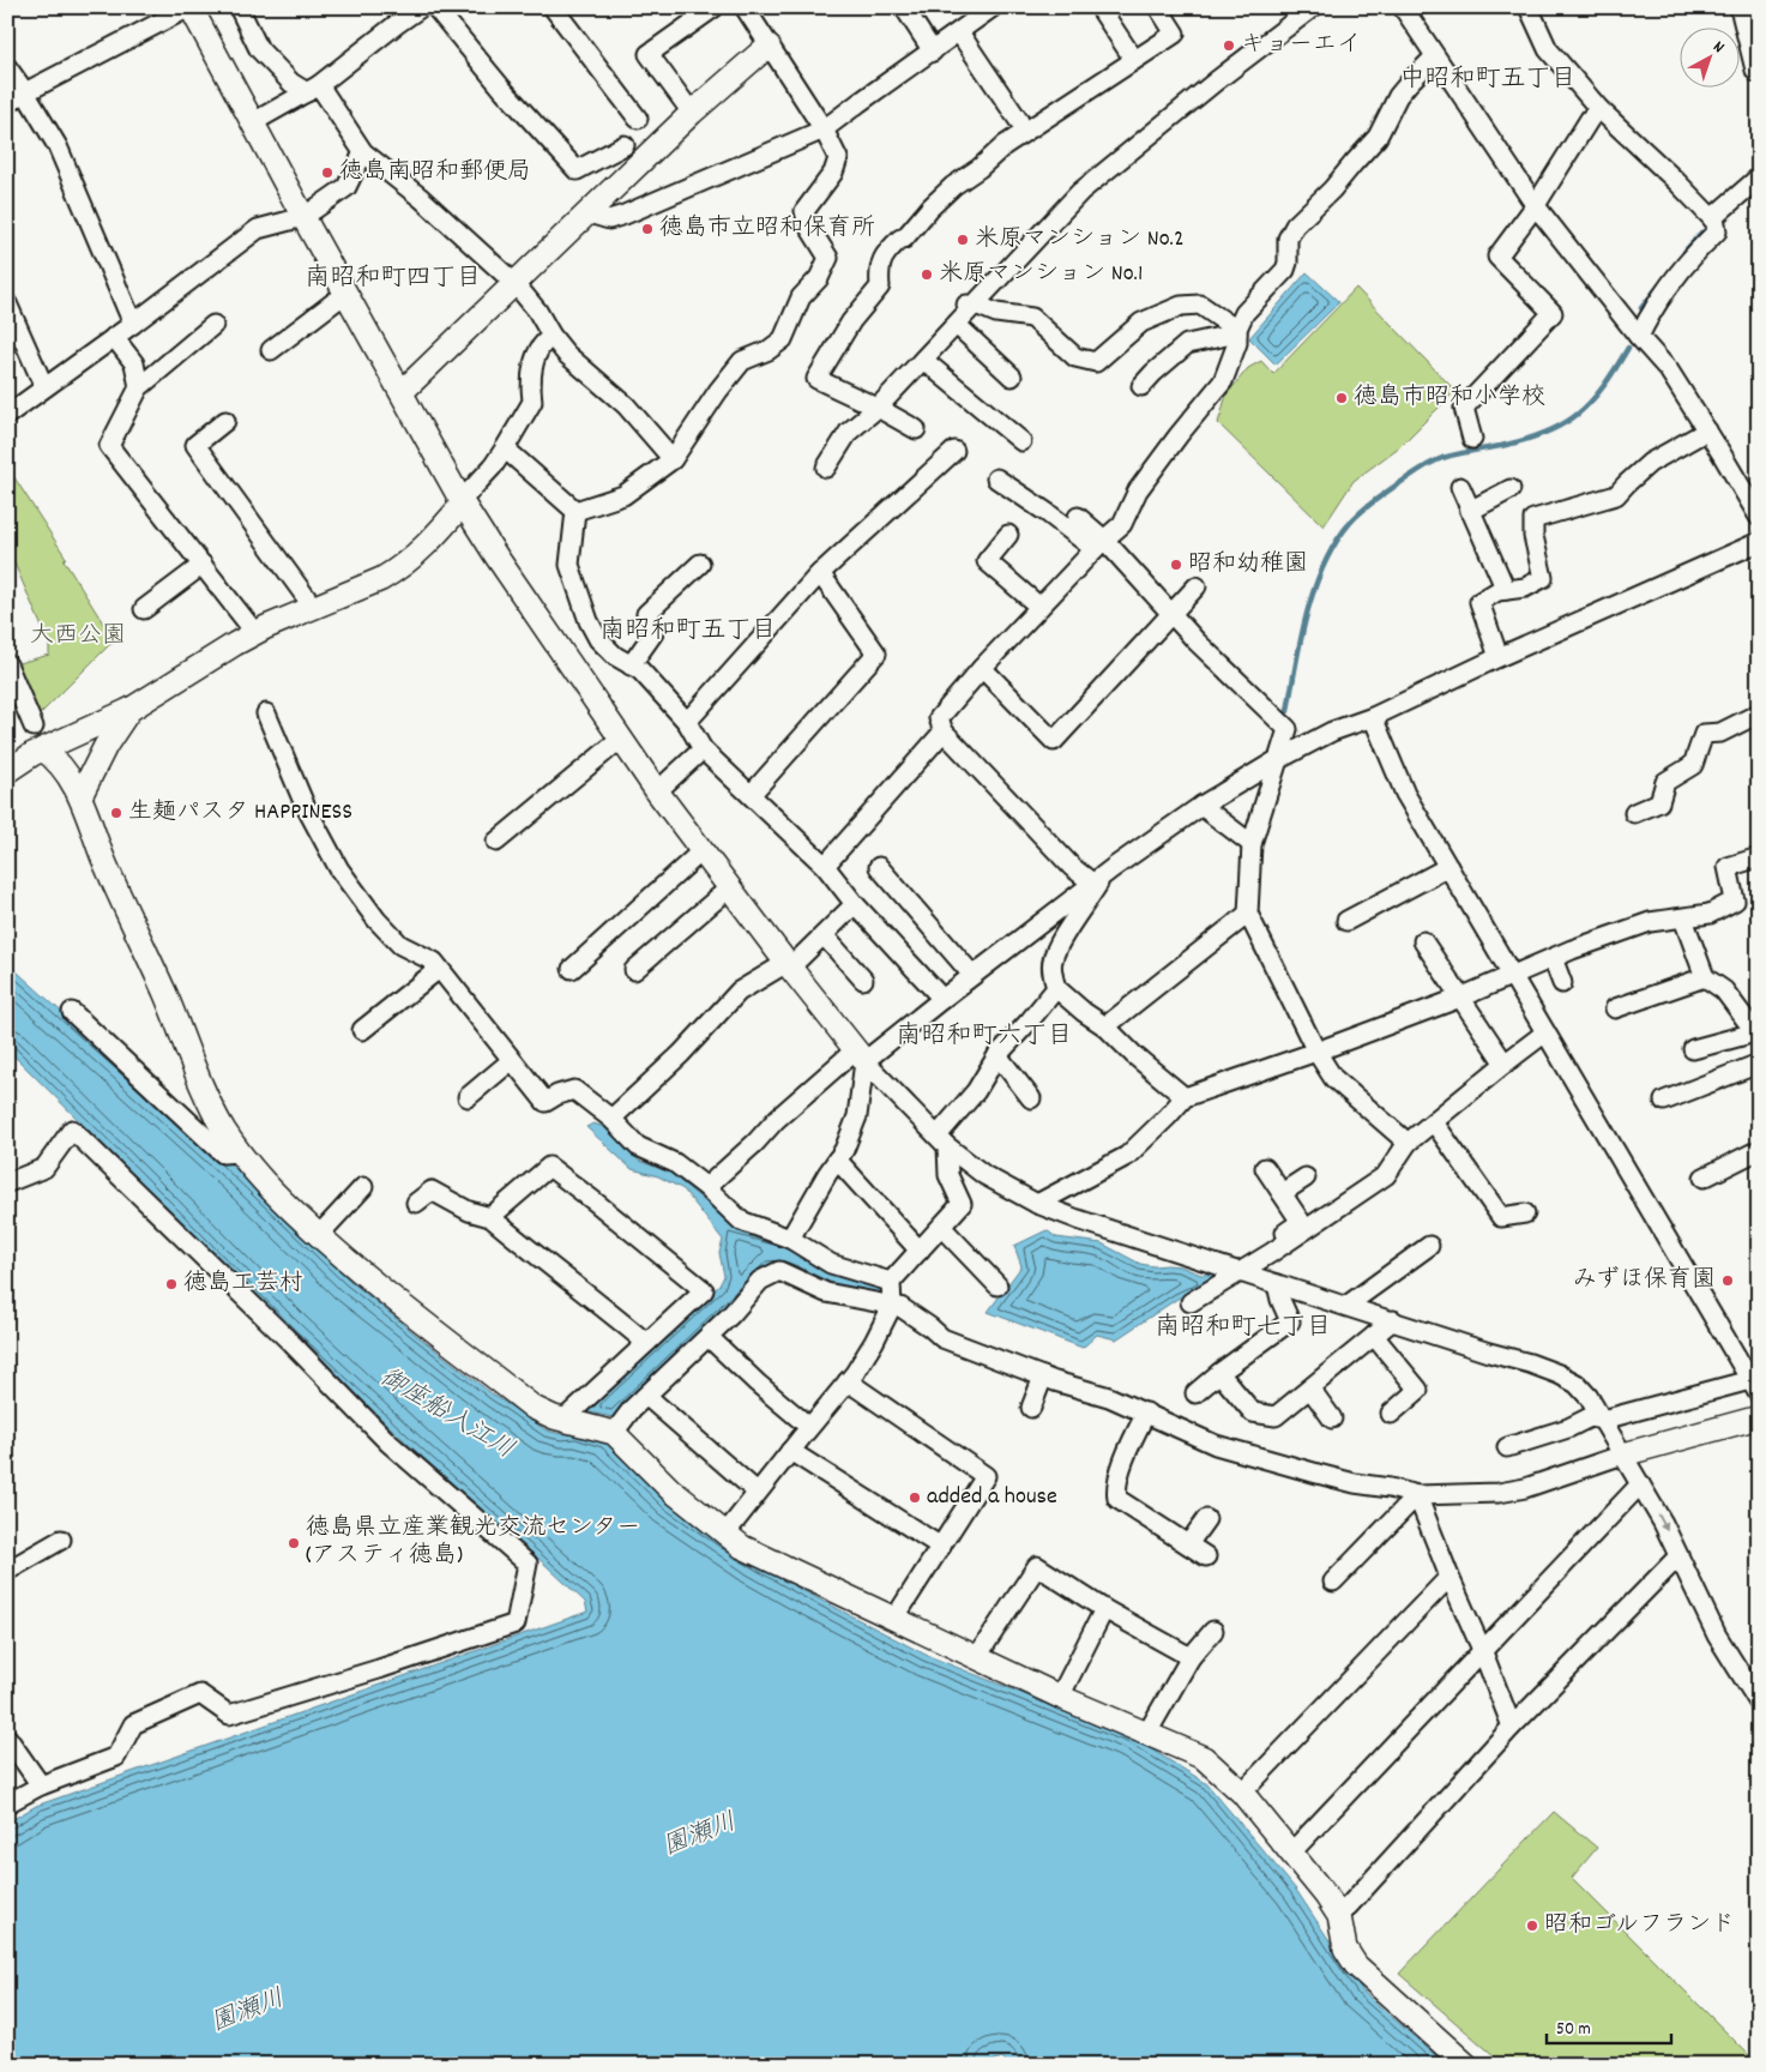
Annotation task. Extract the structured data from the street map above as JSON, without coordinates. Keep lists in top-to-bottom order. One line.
{"districts":["中昭和町五丁目","南昭和町四丁目","南昭和町五丁目","南昭和町六丁目","南昭和町七丁目"],"water":["御座船入江川","園瀬川"],"parks":["大西公園"],"places":["キョーエイ","徳島南昭和郵便局","徳島市立昭和保育所","米原マンション No.2","米原マンション No.1","徳島市昭和小学校","昭和幼稚園","生麺パスタ HAPPINESS","みずほ保育園","徳島工芸村","added a house","徳島県立産業観光交流センター (アスティ徳島)","昭和ゴルフランド"],"scale_bar":"50 m","north":"top right"}
